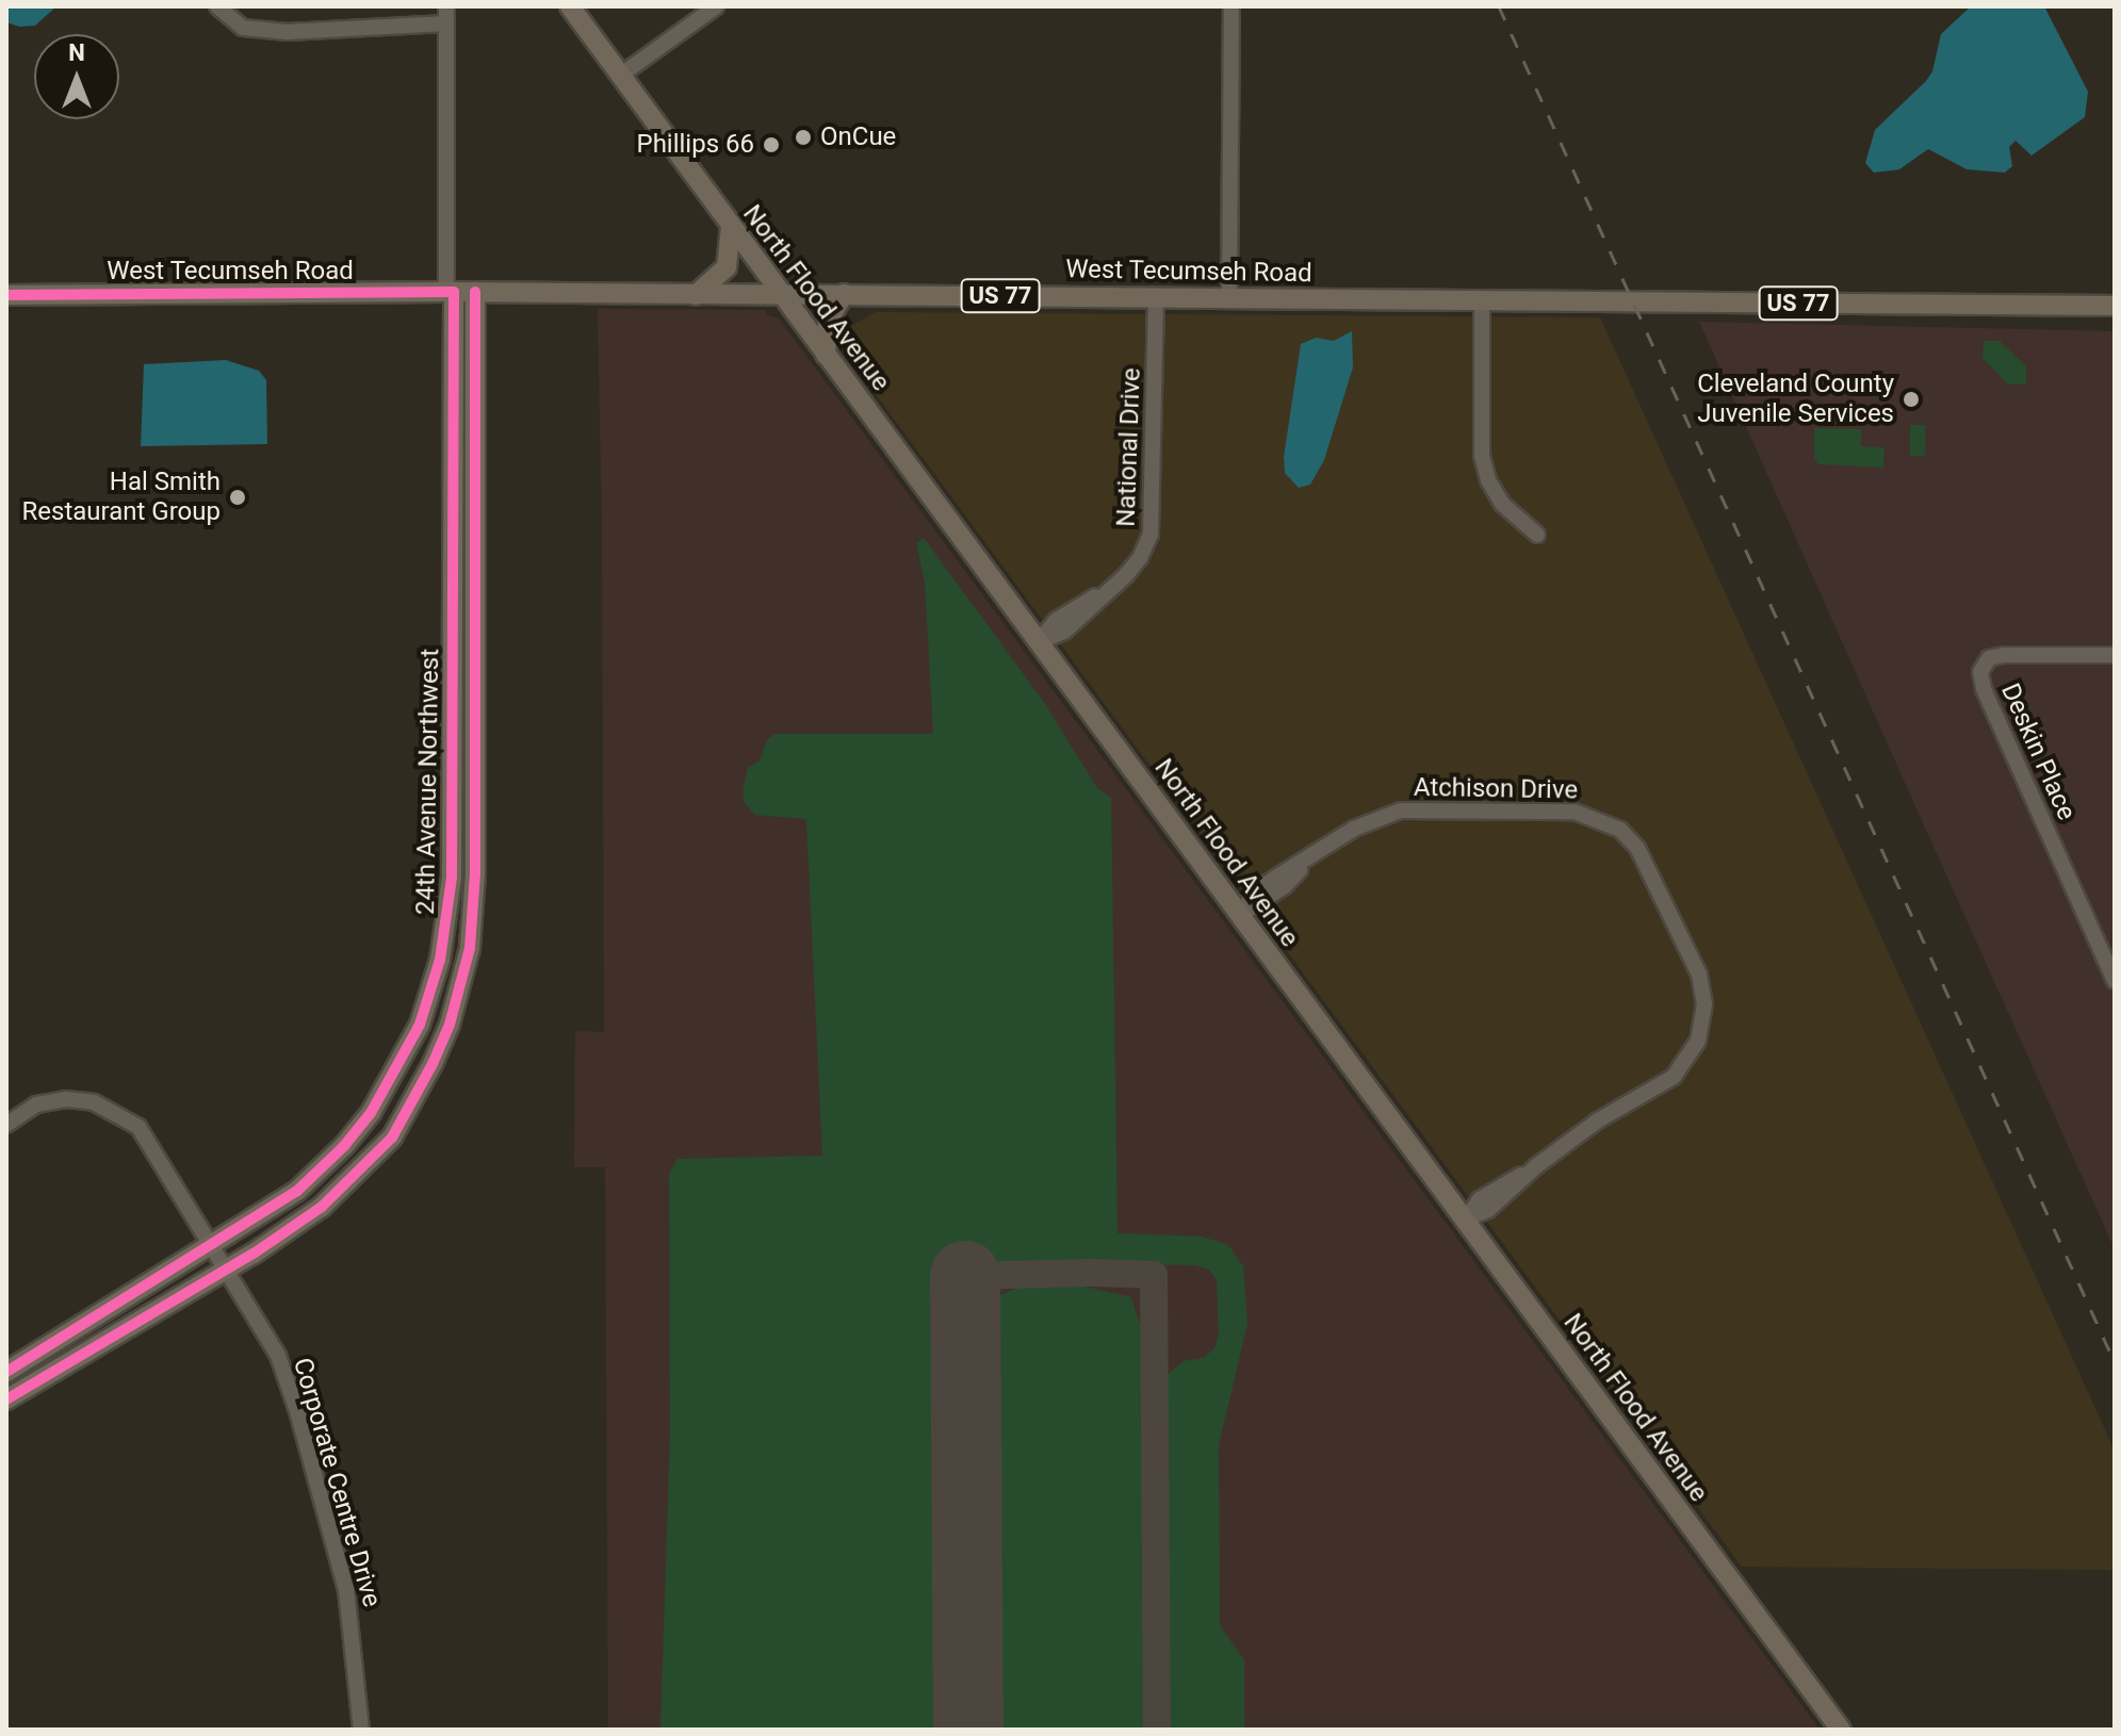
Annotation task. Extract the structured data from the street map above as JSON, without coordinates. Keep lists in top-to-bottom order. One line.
{"streets":{"main road":["West Tecumseh Road","US 77","North Flood Avenue","24th Avenue Northwest"],"street":["National Drive","Deskin Place","Atchison Drive","Corporate Centre Drive"]},"crossings":[["West Tecumseh Road","North Flood Avenue"],["West Tecumseh Road","National Drive"],["West Tecumseh Road","24th Avenue Northwest"],["North Flood Avenue","National Drive"],["North Flood Avenue","Atchison Drive"],["24th Avenue Northwest","Corporate Centre Drive"]],"places":["OnCue","Phillips 66","Cleveland County Juvenile Services","Hal Smith Restaurant Group"],"north":"top"}
